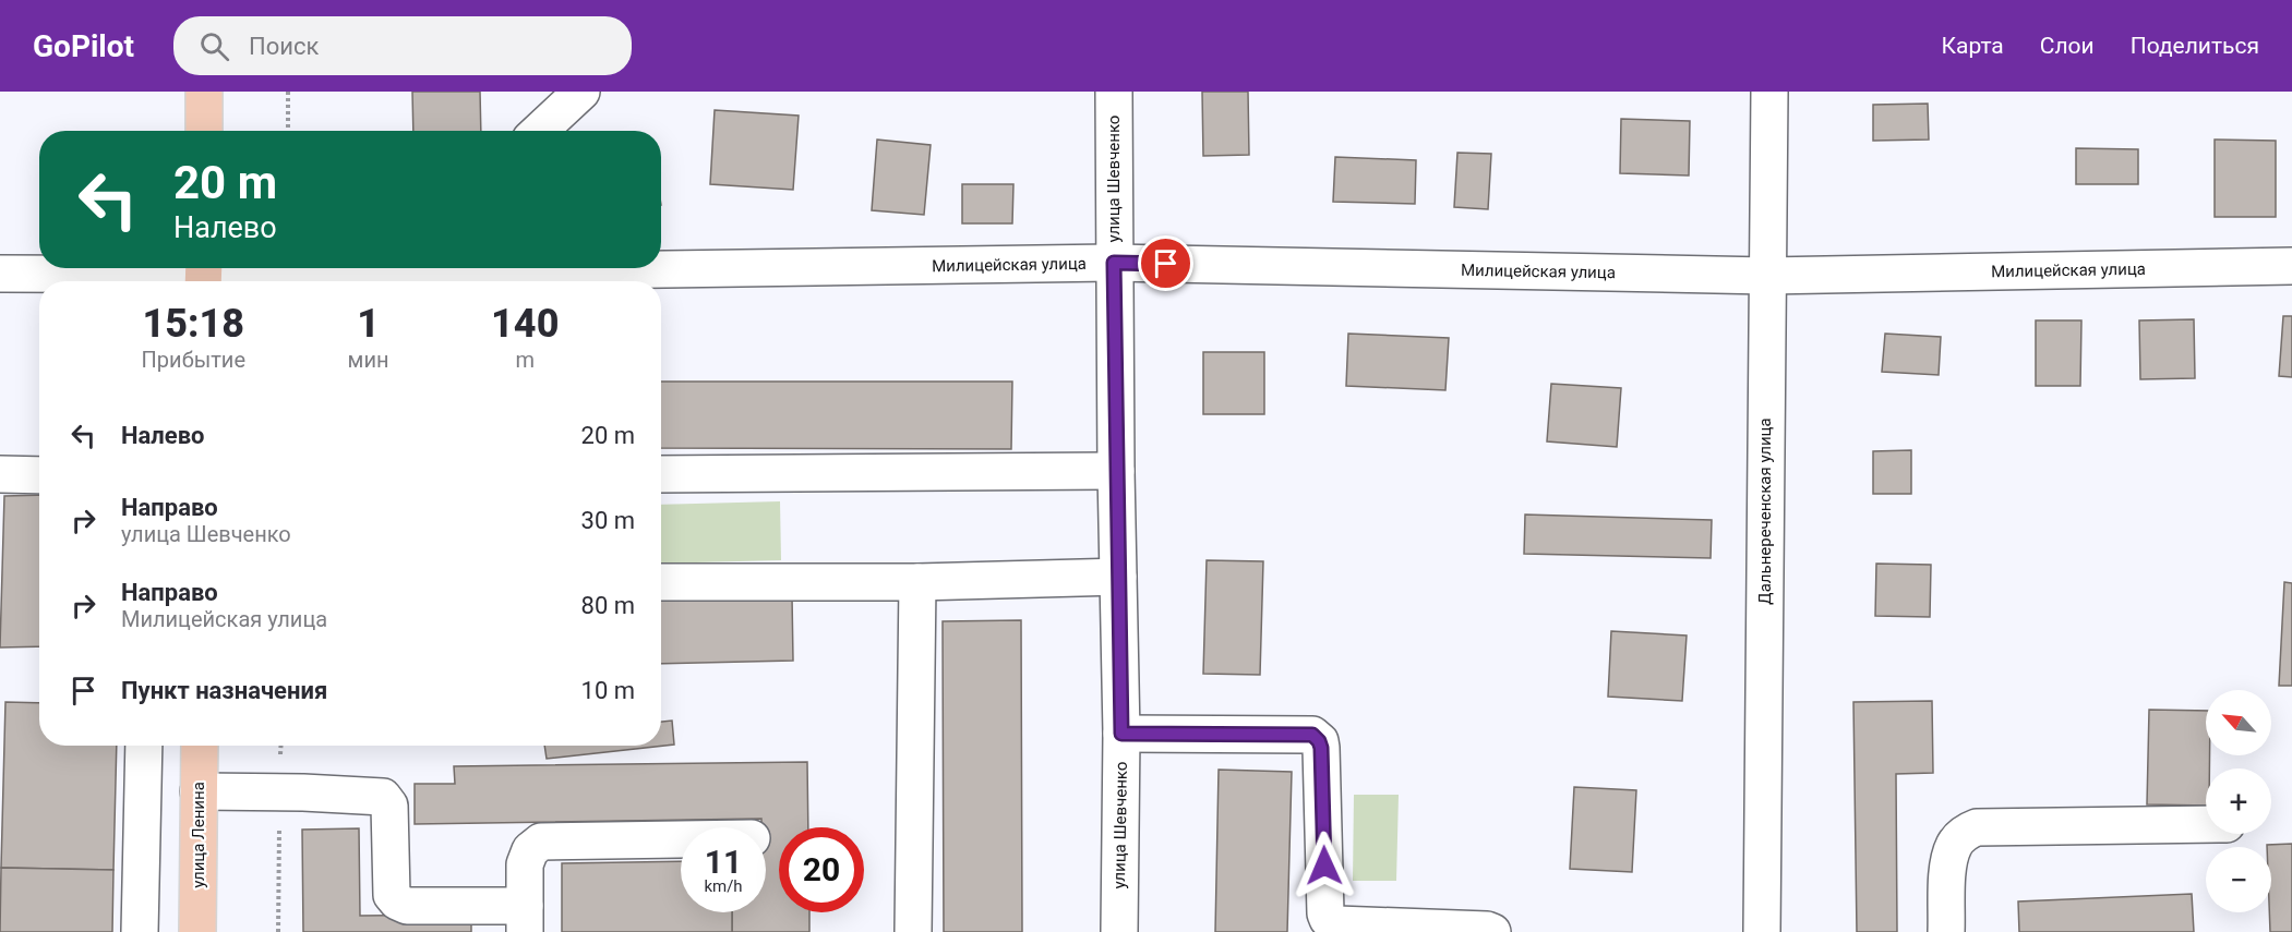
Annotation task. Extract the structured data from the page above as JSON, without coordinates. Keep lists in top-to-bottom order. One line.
{"streets":{"main road":["улица Ленина"],"street":["улица Шевченко","Милицейская улица","Дальнереченская улица"]},"crossings":[["улица Шевченко","Милицейская улица"],["Милицейская улица","Дальнереченская улица"]],"north":"top left","page":{"header":"GoPilot","search":"Поиск","nav":["Карта","Слои","Поделиться"],"turn":["20 m","Налево"],"eta":["15:18","Прибытие","1","мин","140","m"],"list":[{"name":"Налево","value":"20 m"},{"name":"Направо","note":"улица Шевченко","value":"30 m"},{"name":"Направо","note":"Милицейская улица","value":"80 m"},{"name":"Пункт назначения","value":"10 m"}],"map_buttons":["+","−"],"speed":"11 km/h","limit":"20"}}
